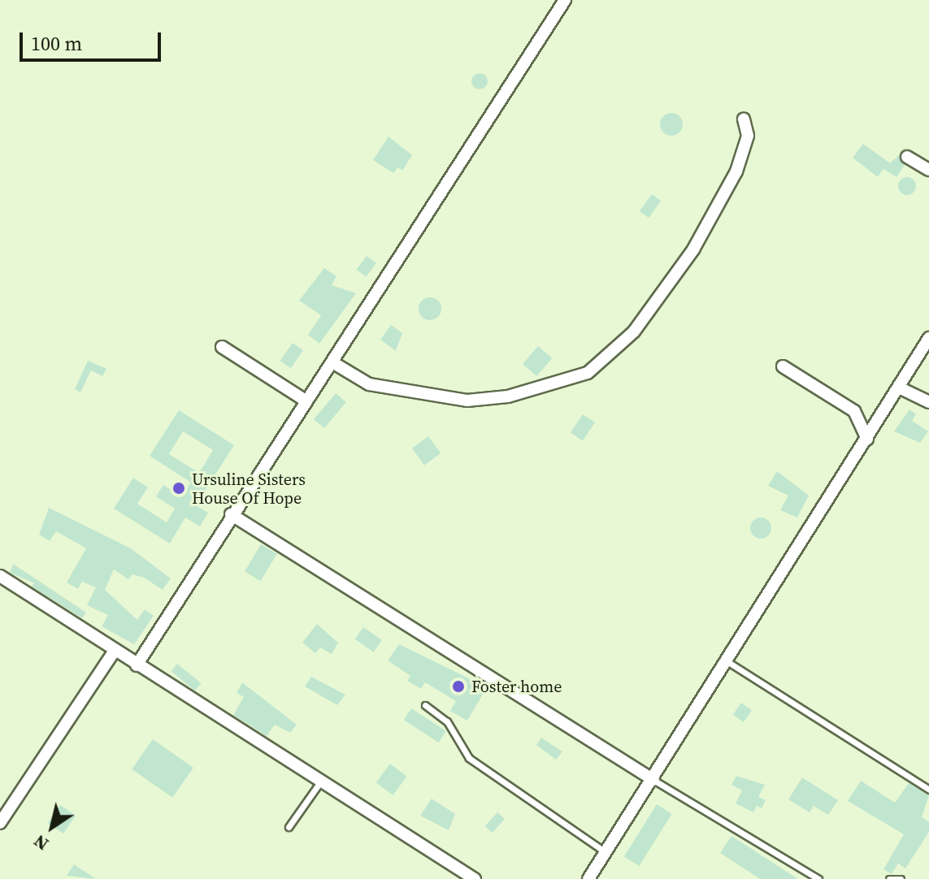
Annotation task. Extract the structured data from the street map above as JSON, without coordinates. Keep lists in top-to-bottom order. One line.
{"places":["Ursuline Sisters House Of Hope","Foster home"],"scale_bar":"100 m","north":"bottom left"}
